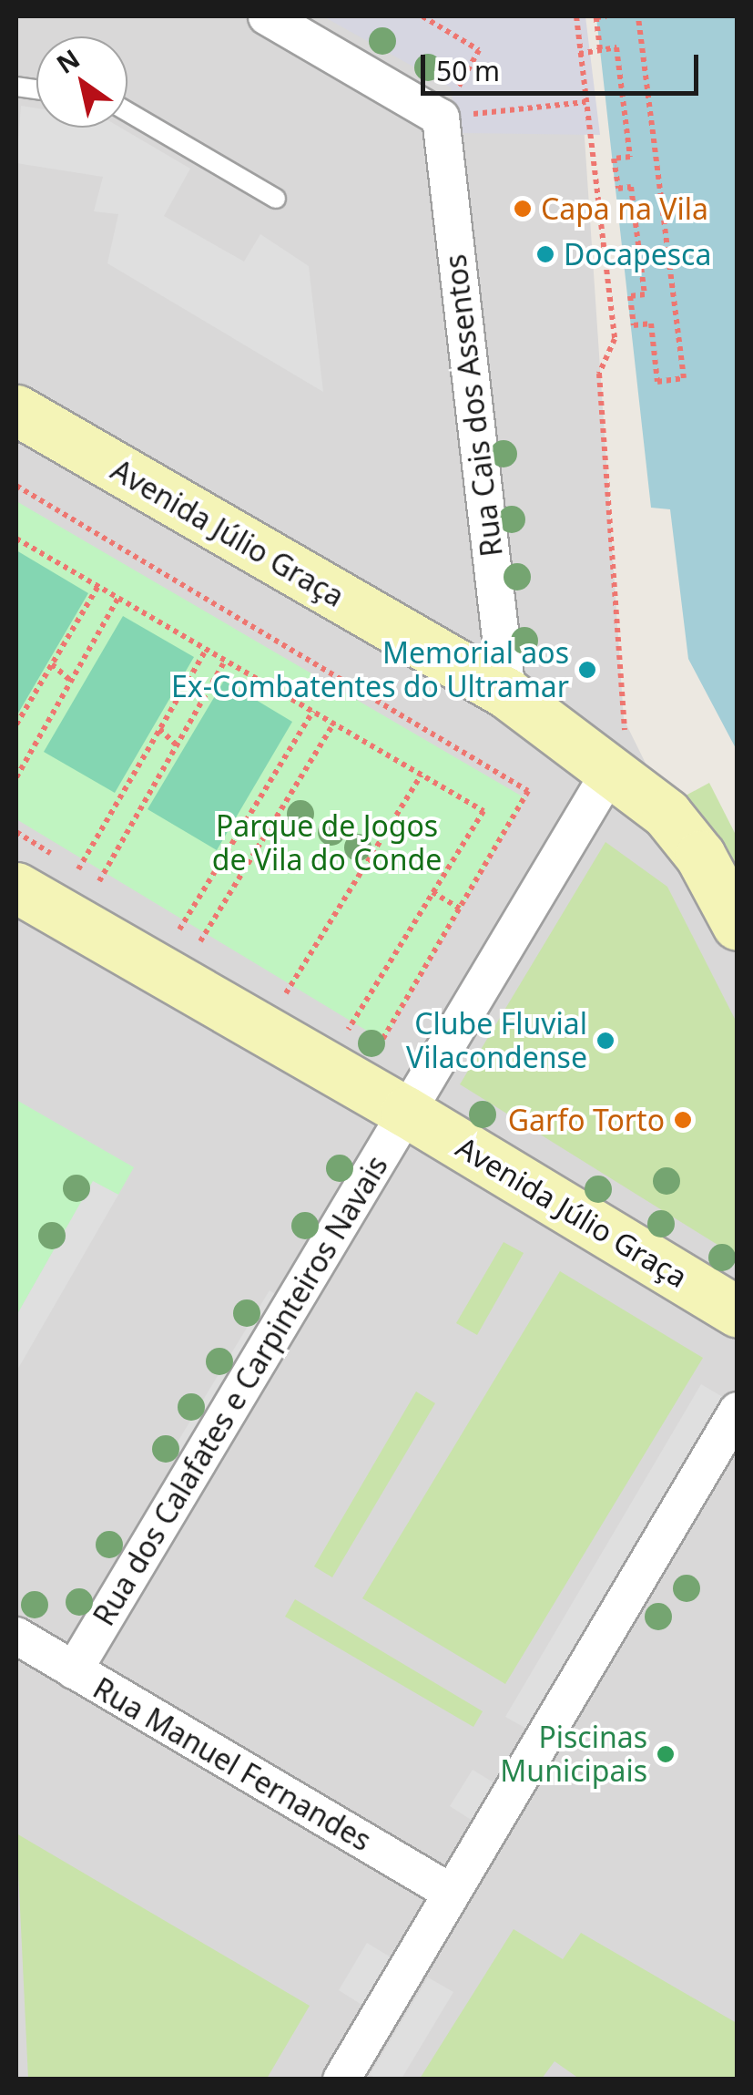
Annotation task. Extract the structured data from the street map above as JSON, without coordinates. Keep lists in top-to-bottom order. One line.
{"streets":{"main road":["Avenida Júlio Graça"],"street":["Rua Cais dos Assentos","Rua dos Calafates e Carpinteiros Navais","Rua Manuel Fernandes"]},"crossings":[["Rua Cais dos Assentos","Avenida Júlio Graça"],["Avenida Júlio Graça","Rua dos Calafates e Carpinteiros Navais"],["Rua dos Calafates e Carpinteiros Navais","Rua Manuel Fernandes"]],"parks":["Parque de Jogos de Vila do Conde"],"places":["Capa na Vila","Docapesca","Memorial aos Ex-Combatentes do Ultramar","Clube Fluvial Vilacondense","Garfo Torto","Piscinas Municipais"],"scale_bar":"50 m","north":"top left"}
